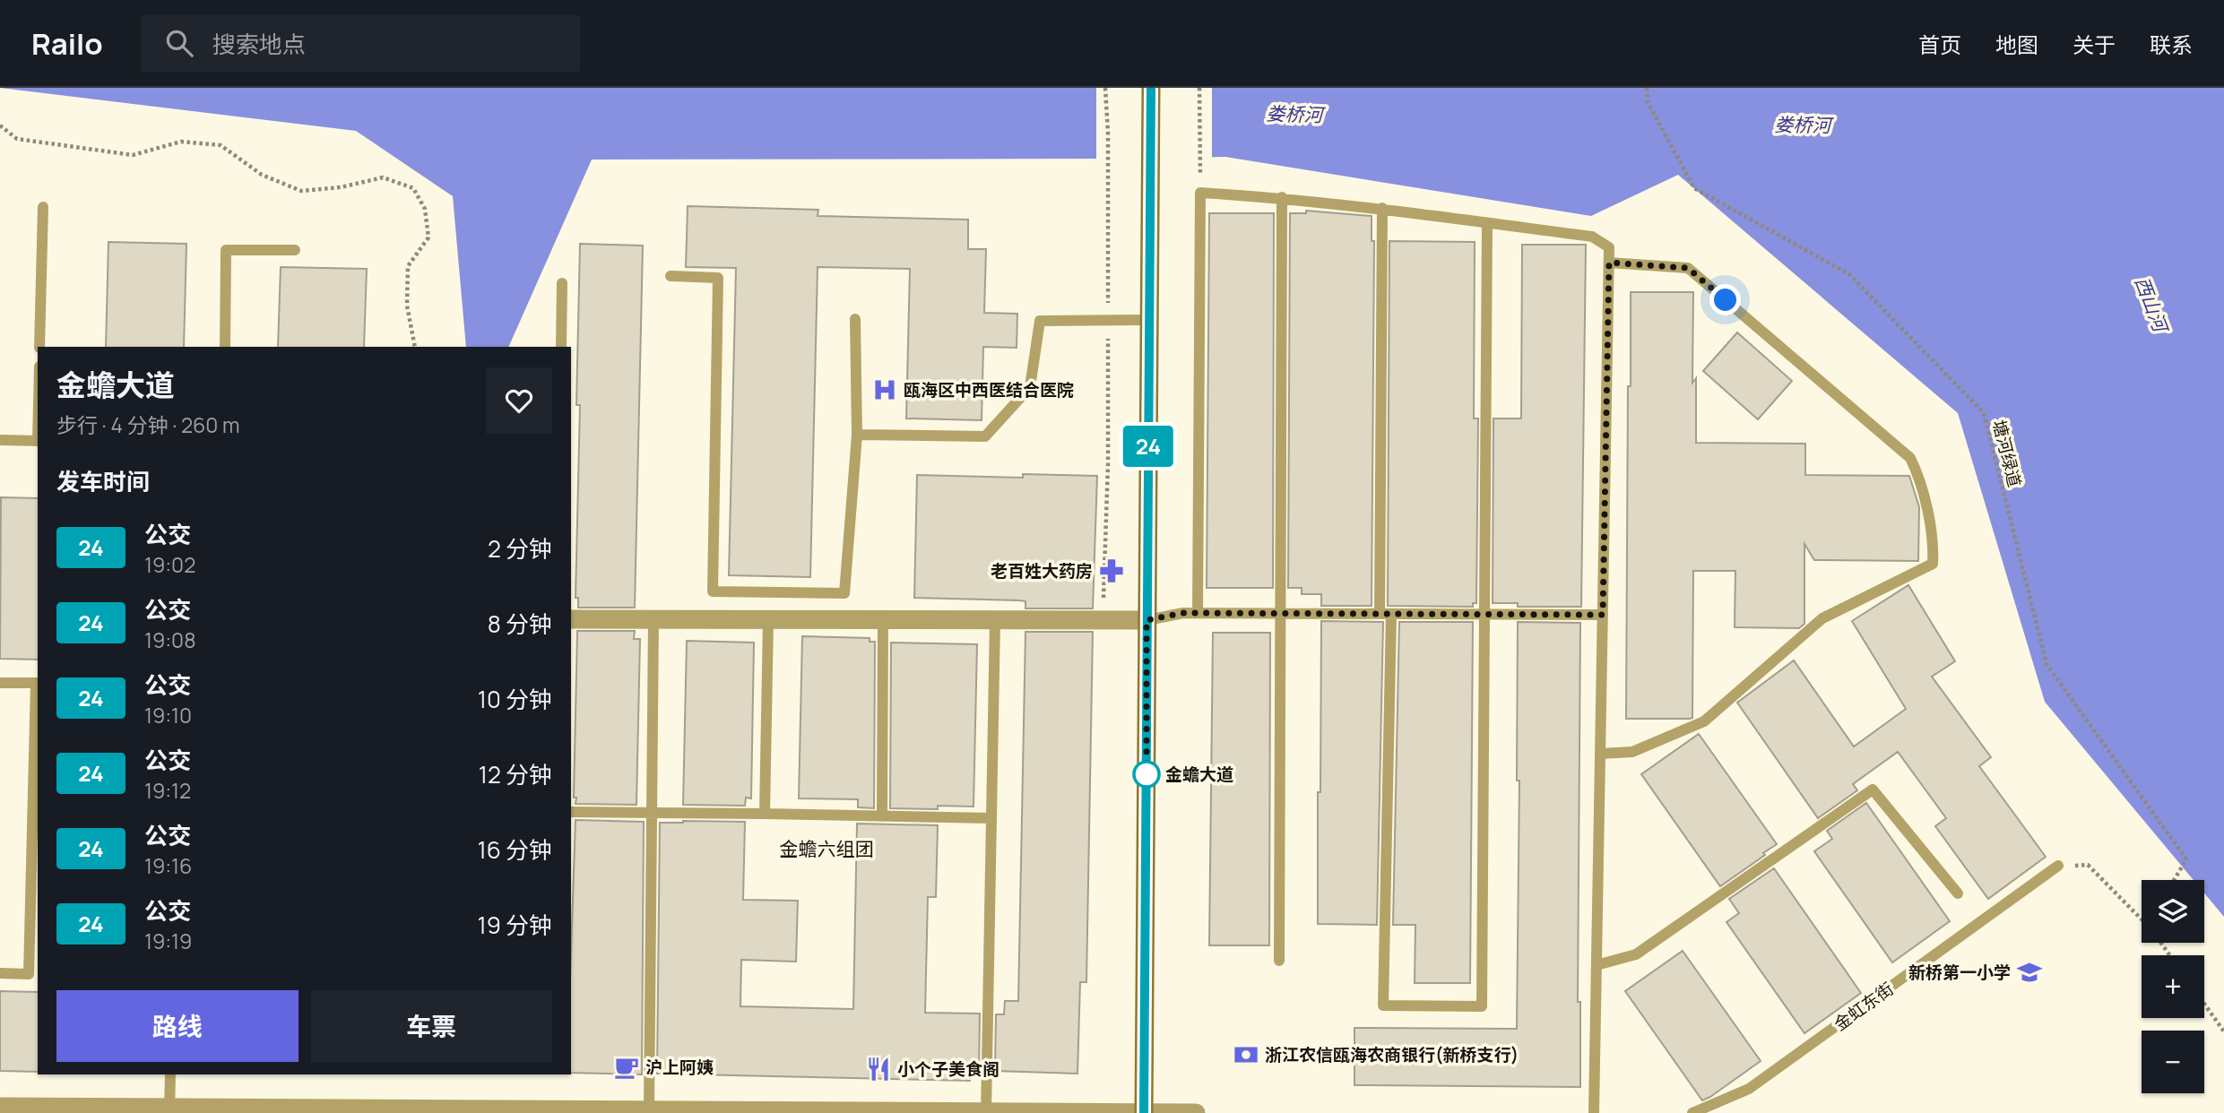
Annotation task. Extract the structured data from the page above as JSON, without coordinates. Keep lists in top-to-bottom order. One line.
{"streets":{"lane":["金虹东街"],"path":["塘河绿道"]},"districts":["金蟾六组团"],"water":["娄桥河","西山河"],"places":{"hospital":["瓯海区中西医结合医院"],"pharmacy":["老百姓大药房"],"other":["金蟾大道"],"school or university":["新桥第一小学"],"bank":["浙江农信瓯海农商银行(新桥支行)"],"cafe":["沪上阿姨"],"restaurant":["小个子美食阁"]},"lines":["bus line 24"],"page":{"header":"Railo","search":"搜索地点","nav":["首页","地图","关于","联系"],"on_map":"24","heading":[["金蟾大道","步行 · 4 分钟 · 260 m"],"发车时间"],"list":[{"mark":"24","name":"公交","note":"19:02","value":"2 分钟"},{"mark":"24","name":"公交","note":"19:08","value":"8 分钟"},{"mark":"24","name":"公交","note":"19:10","value":"10 分钟"},{"mark":"24","name":"公交","note":"19:12","value":"12 分钟"},{"mark":"24","name":"公交","note":"19:16","value":"16 分钟"},{"mark":"24","name":"公交","note":"19:19","value":"19 分钟"}],"map_buttons":["+","−"],"buttons":["路线","车票"]}}
